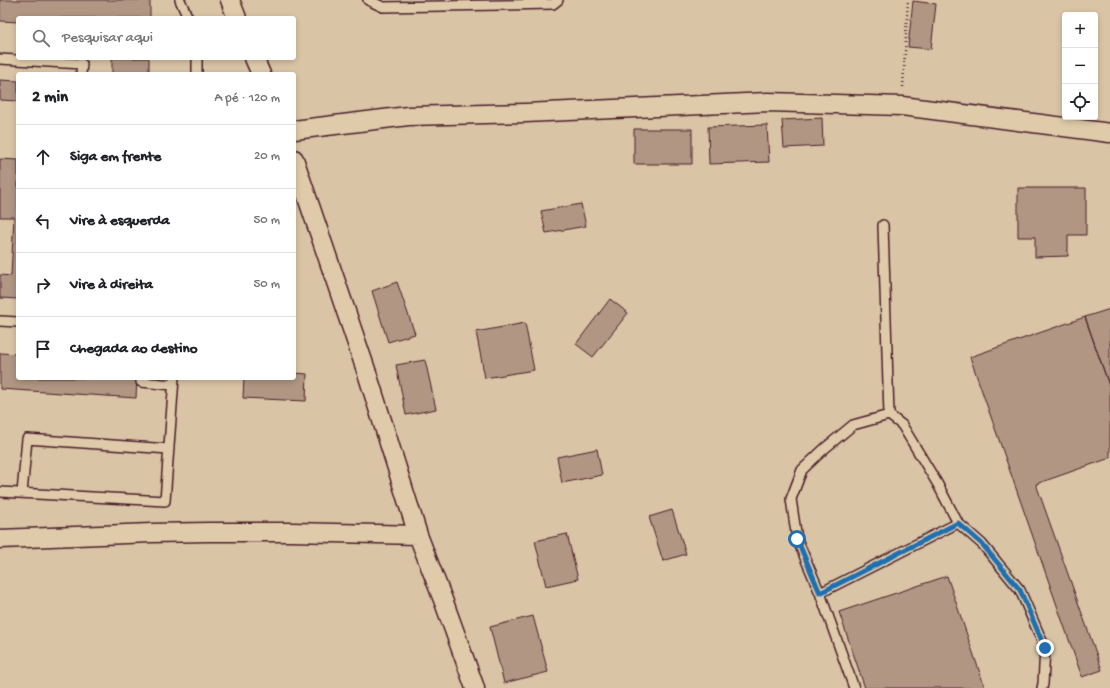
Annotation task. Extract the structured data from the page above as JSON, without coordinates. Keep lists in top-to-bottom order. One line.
{"page":{"map_buttons":["+","−"],"search":"Pesquisar aqui","heading":["2 min","A pé · 120 m"],"list":[["Siga em frente","20 m"],["Vire à esquerda","50 m"],["Vire à direita","50 m"],"Chegada ao destino"]}}
